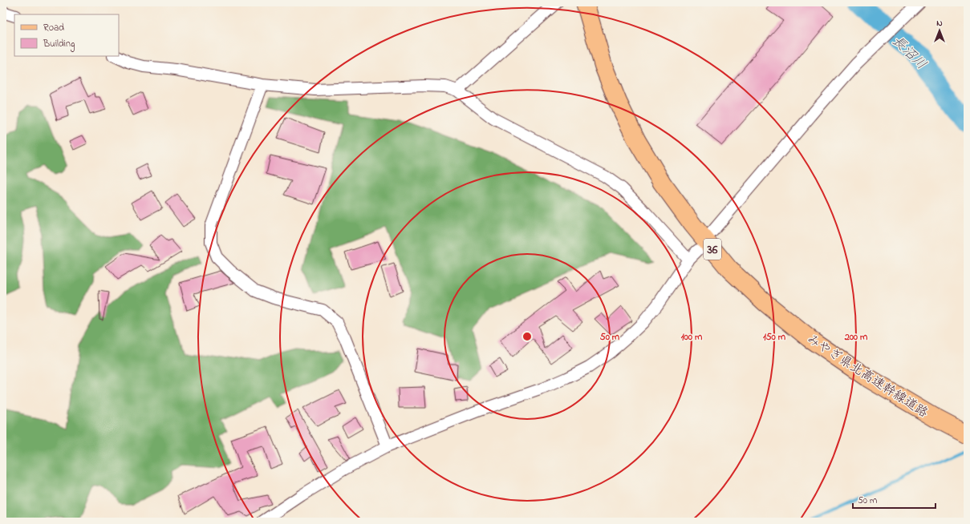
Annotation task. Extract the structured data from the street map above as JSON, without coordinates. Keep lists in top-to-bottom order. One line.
{"streets":{"main road":["36","みやぎ県北高速幹線道路"]},"water":["長沼川"],"legend":["Road","Building"],"scale_bar":"50 m","north":"top","rings":["50 m","100 m","150 m","200 m"]}
